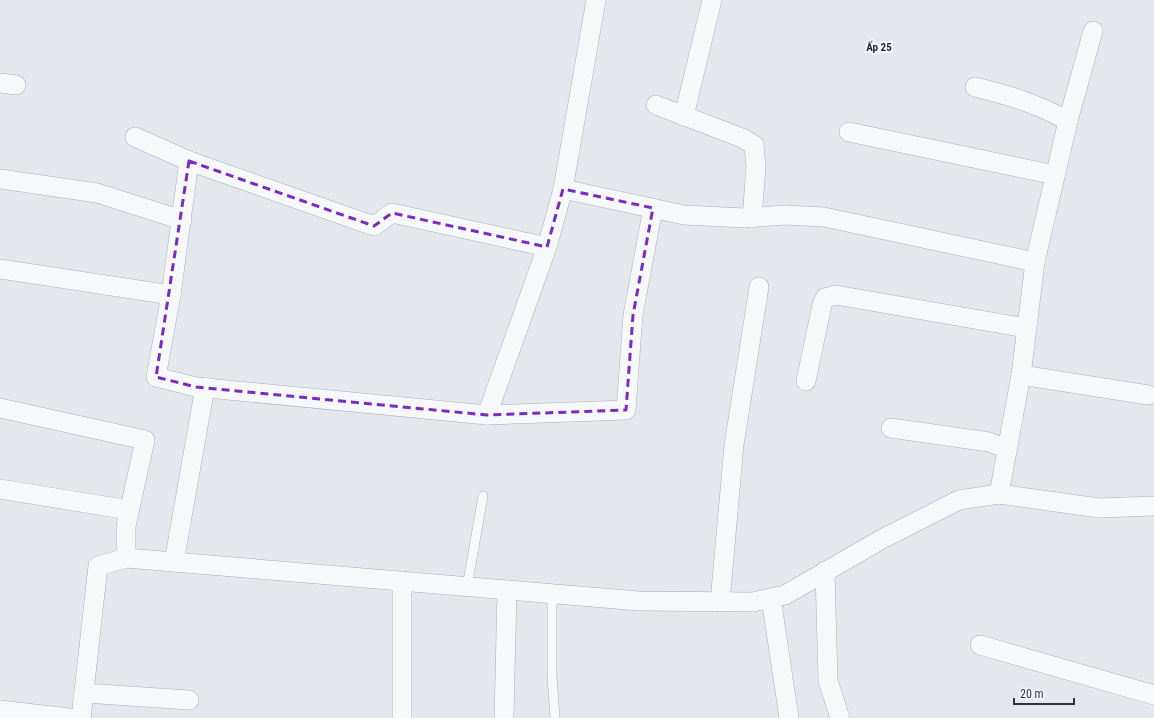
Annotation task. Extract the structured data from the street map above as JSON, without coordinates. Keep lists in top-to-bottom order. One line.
{"districts":["Ấp 25"],"scale_bar":"20 m"}
